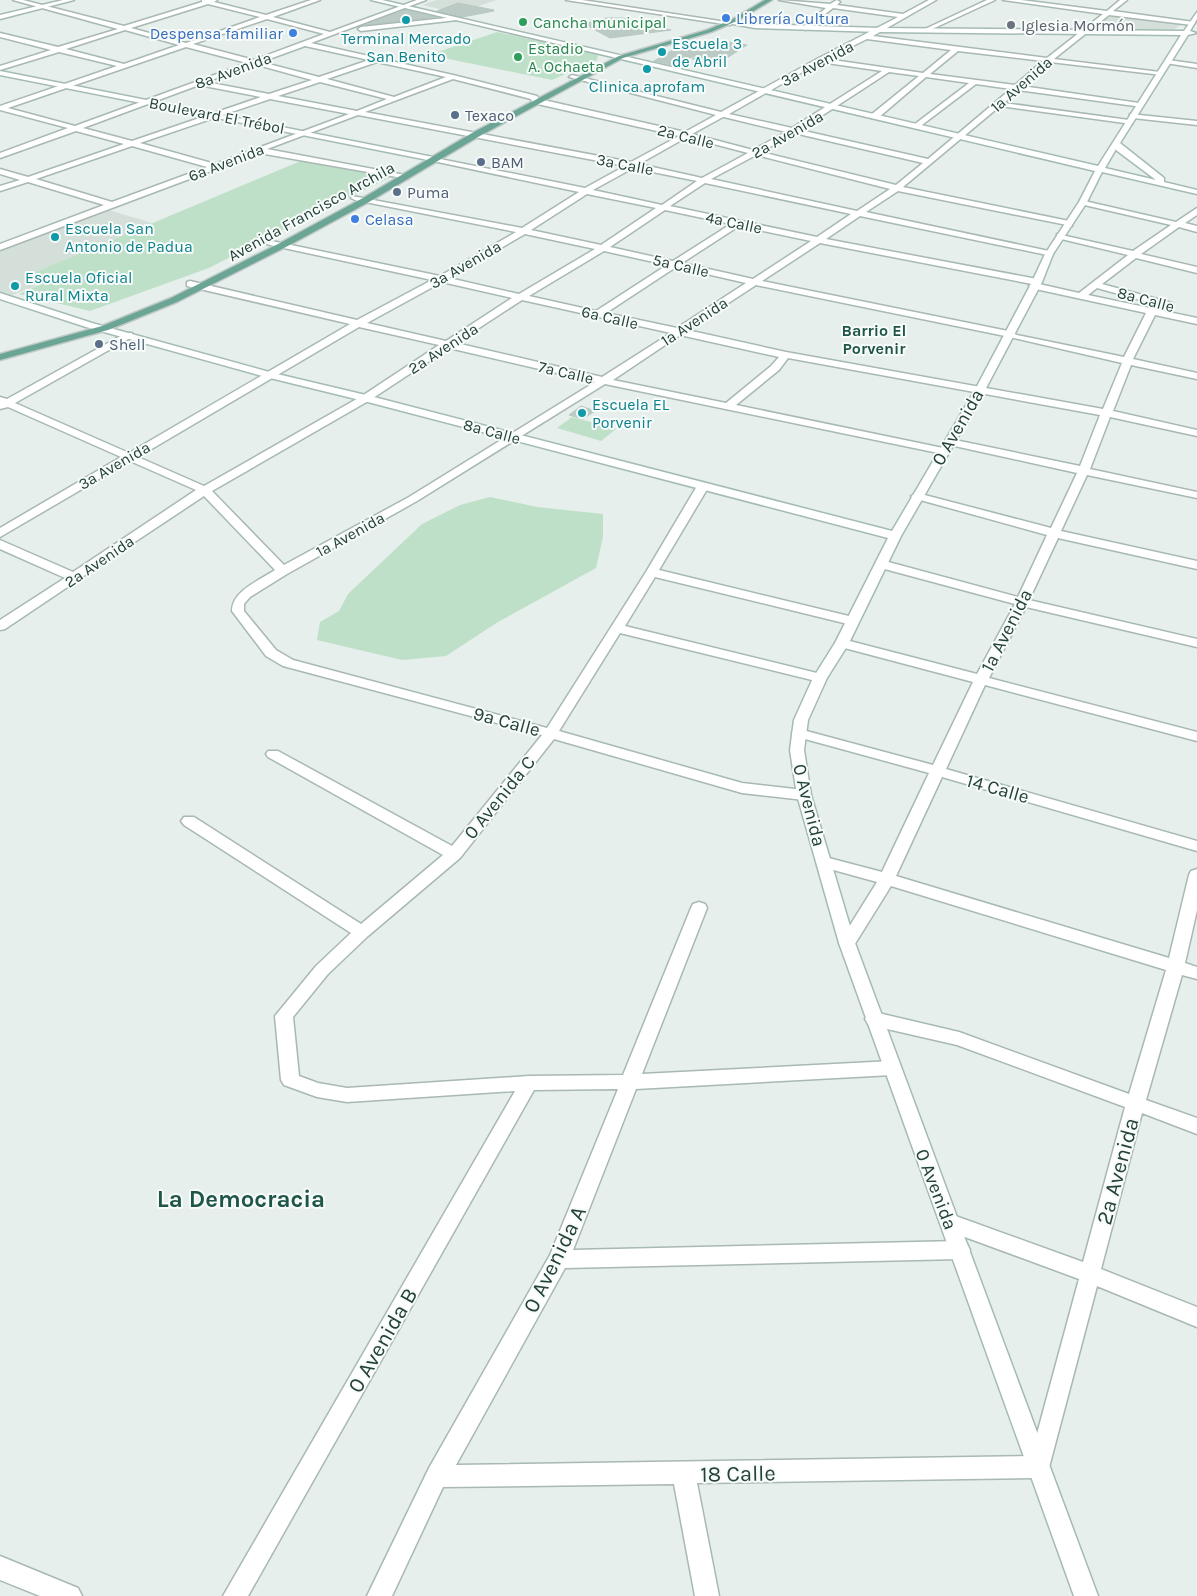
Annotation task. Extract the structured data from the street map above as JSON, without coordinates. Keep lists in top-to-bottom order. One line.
{"streets":{"main road":["Avenida Francisco Archila"],"street":["3a Avenida","8a Avenida","1a Avenida","Boulevard El Trébol","2a Avenida","2a Calle","6a Avenida","3a Calle","4a Calle","5a Calle","8a Calle","6a Calle","7a Calle","0 Avenida","9a Calle","14 Calle","0 Avenida C","0 Avenida A","0 Avenida B","18 Calle"]},"crossings":[["3a Avenida","2a Calle"],["3a Avenida","3a Calle"],["3a Avenida","4a Calle"],["3a Avenida","5a Calle"],["3a Avenida","8a Calle"],["3a Avenida","6a Calle"],["3a Avenida","7a Calle"],["8a Avenida","Boulevard El Trébol"],["8a Avenida","2a Calle"],["8a Avenida","3a Calle"],["1a Avenida","2a Calle"],["1a Avenida","3a Calle"],["1a Avenida","4a Calle"],["1a Avenida","5a Calle"],["1a Avenida","8a Calle"],["1a Avenida","6a Calle"],["1a Avenida","7a Calle"],["1a Avenida","0 Avenida"],["1a Avenida","9a Calle"],["1a Avenida","14 Calle"],["Boulevard El Trébol","6a Avenida"],["Boulevard El Trébol","Avenida Francisco Archila"],["Boulevard El Trébol","4a Calle"],["2a Avenida","2a Calle"],["2a Avenida","3a Calle"],["2a Avenida","4a Calle"],["2a Avenida","5a Calle"],["2a Avenida","8a Calle"],["2a Avenida","6a Calle"],["2a Avenida","7a Calle"],["2a Avenida","0 Avenida"],["2a Avenida","18 Calle"],["2a Calle","6a Avenida"],["2a Calle","Avenida Francisco Archila"],["2a Calle","0 Avenida"],["6a Avenida","3a Calle"],["3a Calle","Avenida Francisco Archila"],["3a Calle","0 Avenida"],["Avenida Francisco Archila","4a Calle"],["Avenida Francisco Archila","5a Calle"],["Avenida Francisco Archila","8a Calle"],["Avenida Francisco Archila","6a Calle"],["Avenida Francisco Archila","7a Calle"],["4a Calle","0 Avenida"],["5a Calle","0 Avenida"],["8a Calle","0 Avenida"],["8a Calle","0 Avenida C"],["6a Calle","0 Avenida"],["7a Calle","0 Avenida"],["0 Avenida","9a Calle"],["0 Avenida","14 Calle"],["0 Avenida","18 Calle"],["9a Calle","0 Avenida C"],["0 Avenida C","0 Avenida B"],["0 Avenida A","18 Calle"]],"districts":["Barrio El Porvenir","La Democracia"],"places":["Librería Cultura","Terminal Mercado San Benito","Cancha municipal","Iglesia Mormón","Despensa familiar","Escuela 3 de Abril","Estadio A. Ochaeta","Clinica aprofam","Texaco","BAM","Puma","Celasa","Escuela San Antonio de Padua","Escuela Oficial Rural Mixta","Shell","Escuela EL Porvenir"]}
